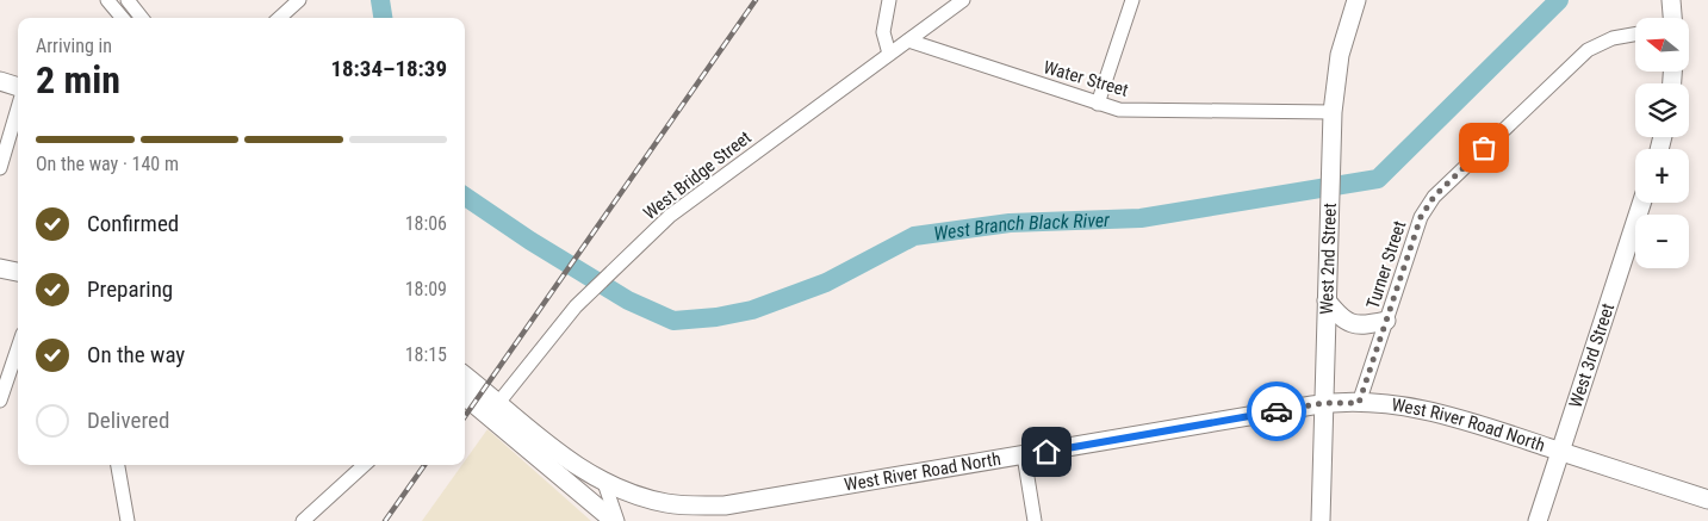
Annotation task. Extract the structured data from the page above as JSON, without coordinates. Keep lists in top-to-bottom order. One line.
{"streets":{"main road":["West 2nd Street","West 3rd Street","West River Road North"],"street":["Water Street","West Bridge Street","Turner Street"]},"crossings":[["Water Street","West Bridge Street"],["Water Street","West 2nd Street"],["West Bridge Street","West River Road North"],["West 2nd Street","West River Road North"],["Turner Street","West River Road North"],["West 3rd Street","West River Road North"]],"water":["West Branch Black River"],"north":"left","page":{"map_buttons":["+","−"],"heading":["2 min","Arriving in","18:34–18:39"],"bar":"On the way · 140 m","list":[["Confirmed","18:06"],["Preparing","18:09"],["On the way","18:15"],"Delivered"]}}
